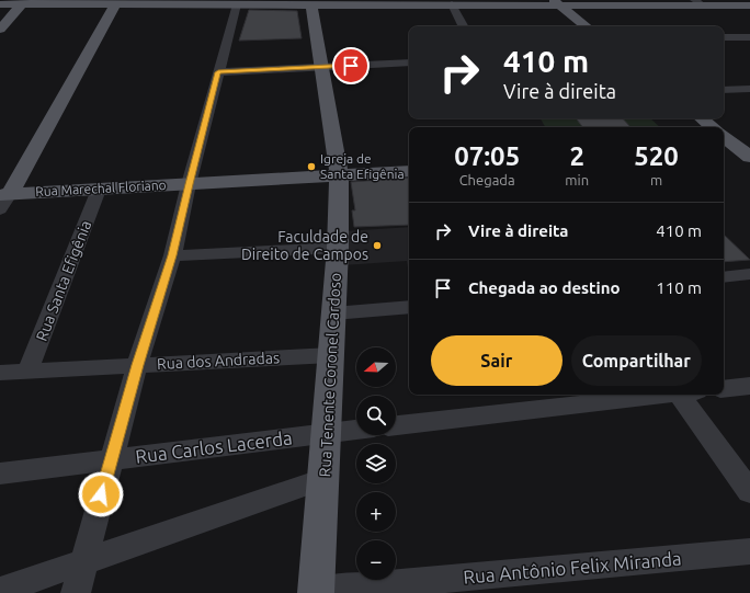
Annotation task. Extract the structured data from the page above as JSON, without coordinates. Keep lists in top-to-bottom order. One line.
{"streets":{"main road":["Rua Marechal Floriano","Rua Tenente Coronel Cardoso"],"street":["Rua Santa Efigênia","Rua dos Andradas","Rua Carlos Lacerda","Rua Antônio Felix Miranda"]},"crossings":[["Rua Marechal Floriano","Rua Santa Efigênia"],["Rua Marechal Floriano","Rua Tenente Coronel Cardoso"],["Rua Santa Efigênia","Rua dos Andradas"],["Rua dos Andradas","Rua Tenente Coronel Cardoso"],["Rua Tenente Coronel Cardoso","Rua Carlos Lacerda"],["Rua Tenente Coronel Cardoso","Rua Antônio Felix Miranda"]],"places":["Igreja de Santa Efigênia","Faculdade de Direito de Campos"],"north":"left","page":{"turn":["410 m","Vire à direita"],"eta":["07:05","Chegada","2","min","520","m"],"list":[{"name":"Vire à direita","value":"410 m"},{"name":"Chegada ao destino","value":"110 m"}],"buttons":["Sair","Compartilhar"],"map_buttons":["+","−"]}}
